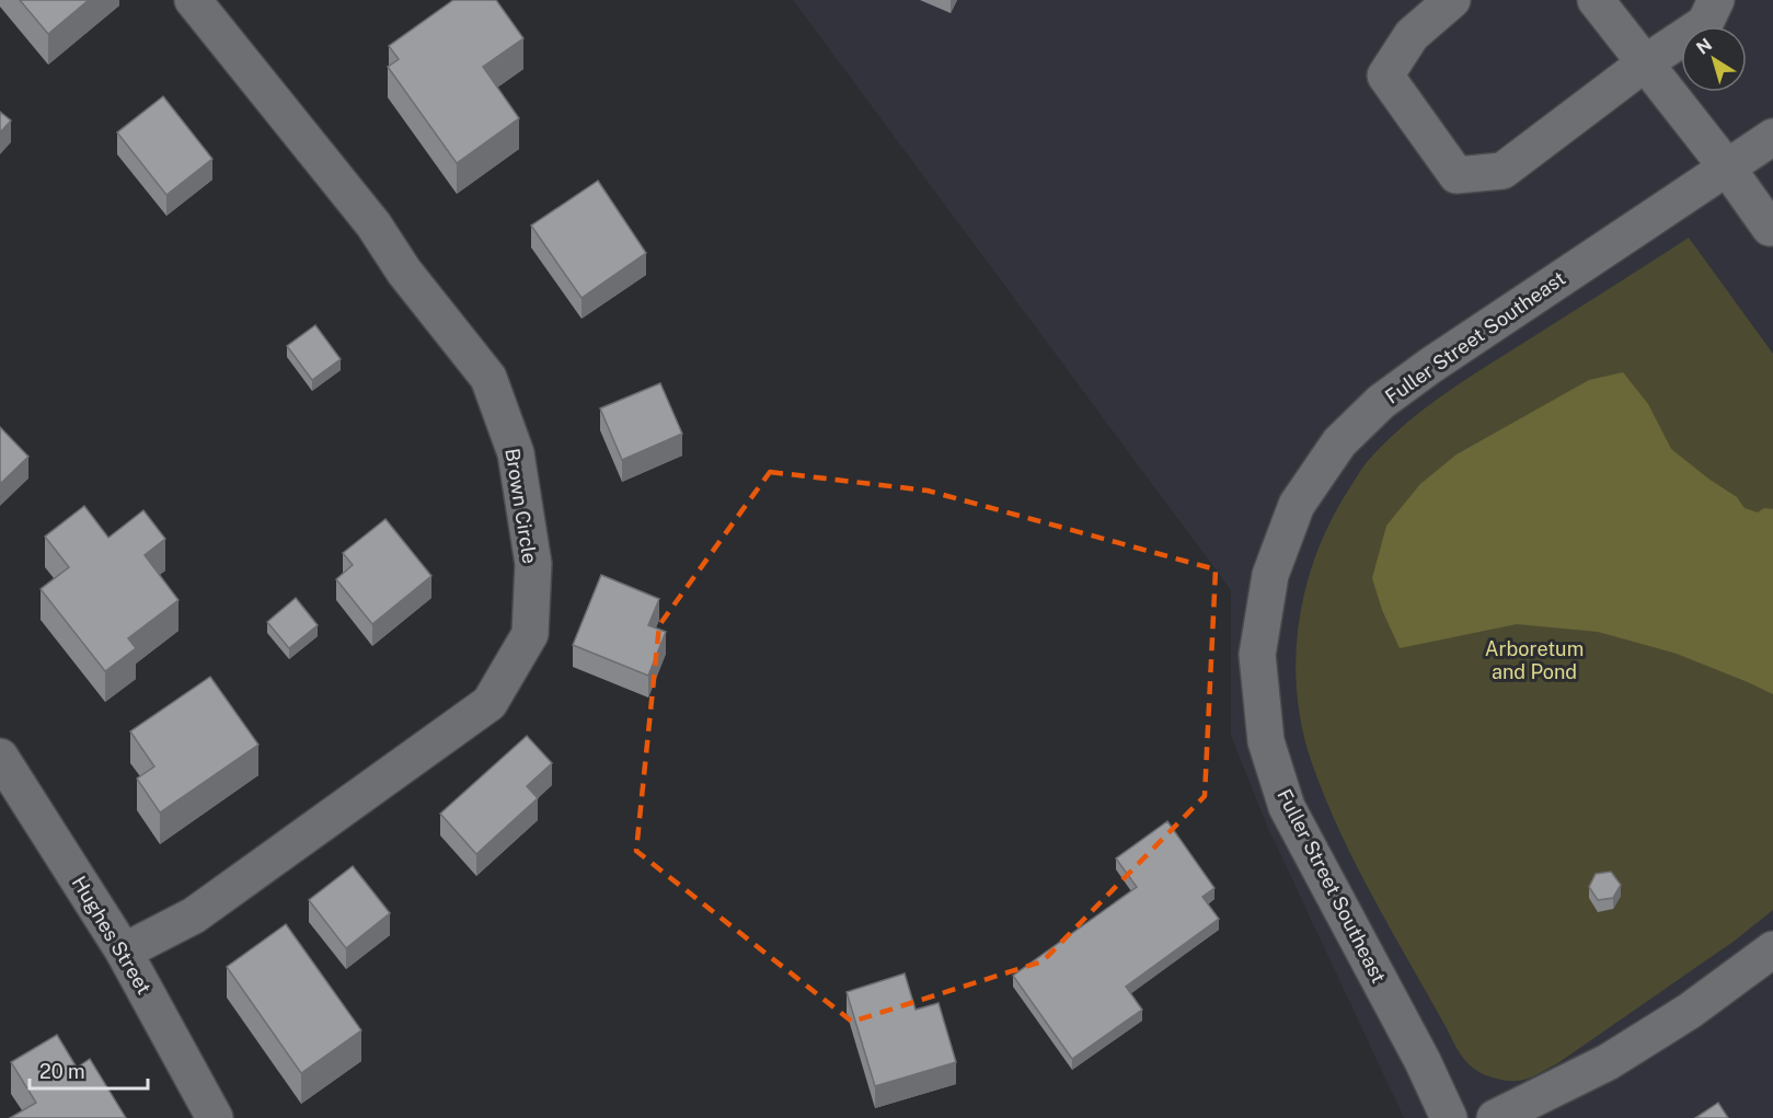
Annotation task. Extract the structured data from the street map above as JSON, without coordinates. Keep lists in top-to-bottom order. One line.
{"streets":{"street":["Fuller Street Southeast","Brown Circle","Hughes Street"]},"crossings":[["Brown Circle","Hughes Street"]],"parks":["Arboretum and Pond"],"scale_bar":"20 m","north":"top left"}
